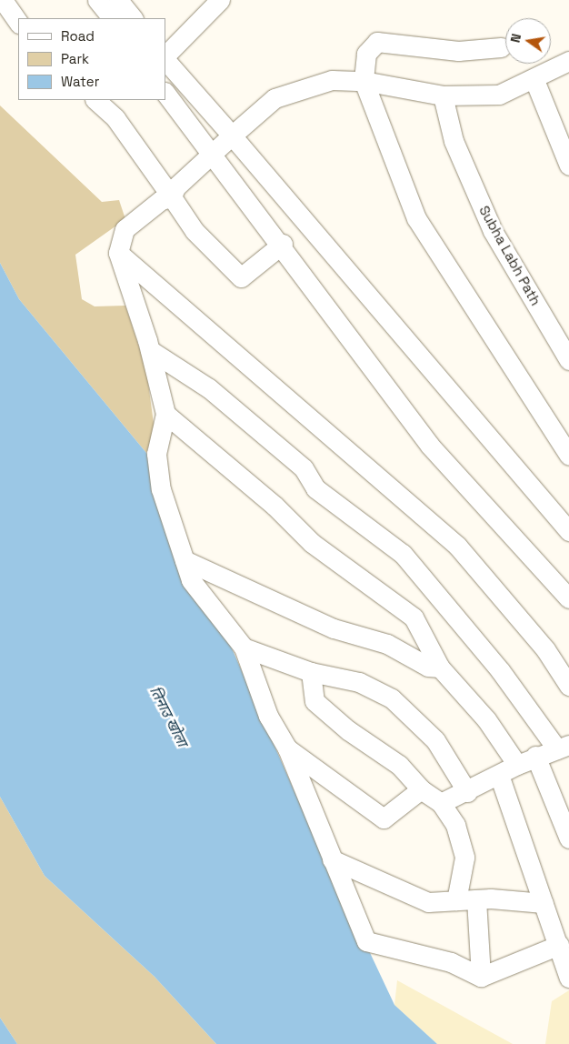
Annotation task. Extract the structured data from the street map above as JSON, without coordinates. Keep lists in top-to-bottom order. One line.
{"streets":{"street":["Subha Labh Path"]},"water":["तिनाउ खोला"],"legend":["Road","Park","Water"],"north":"left"}
